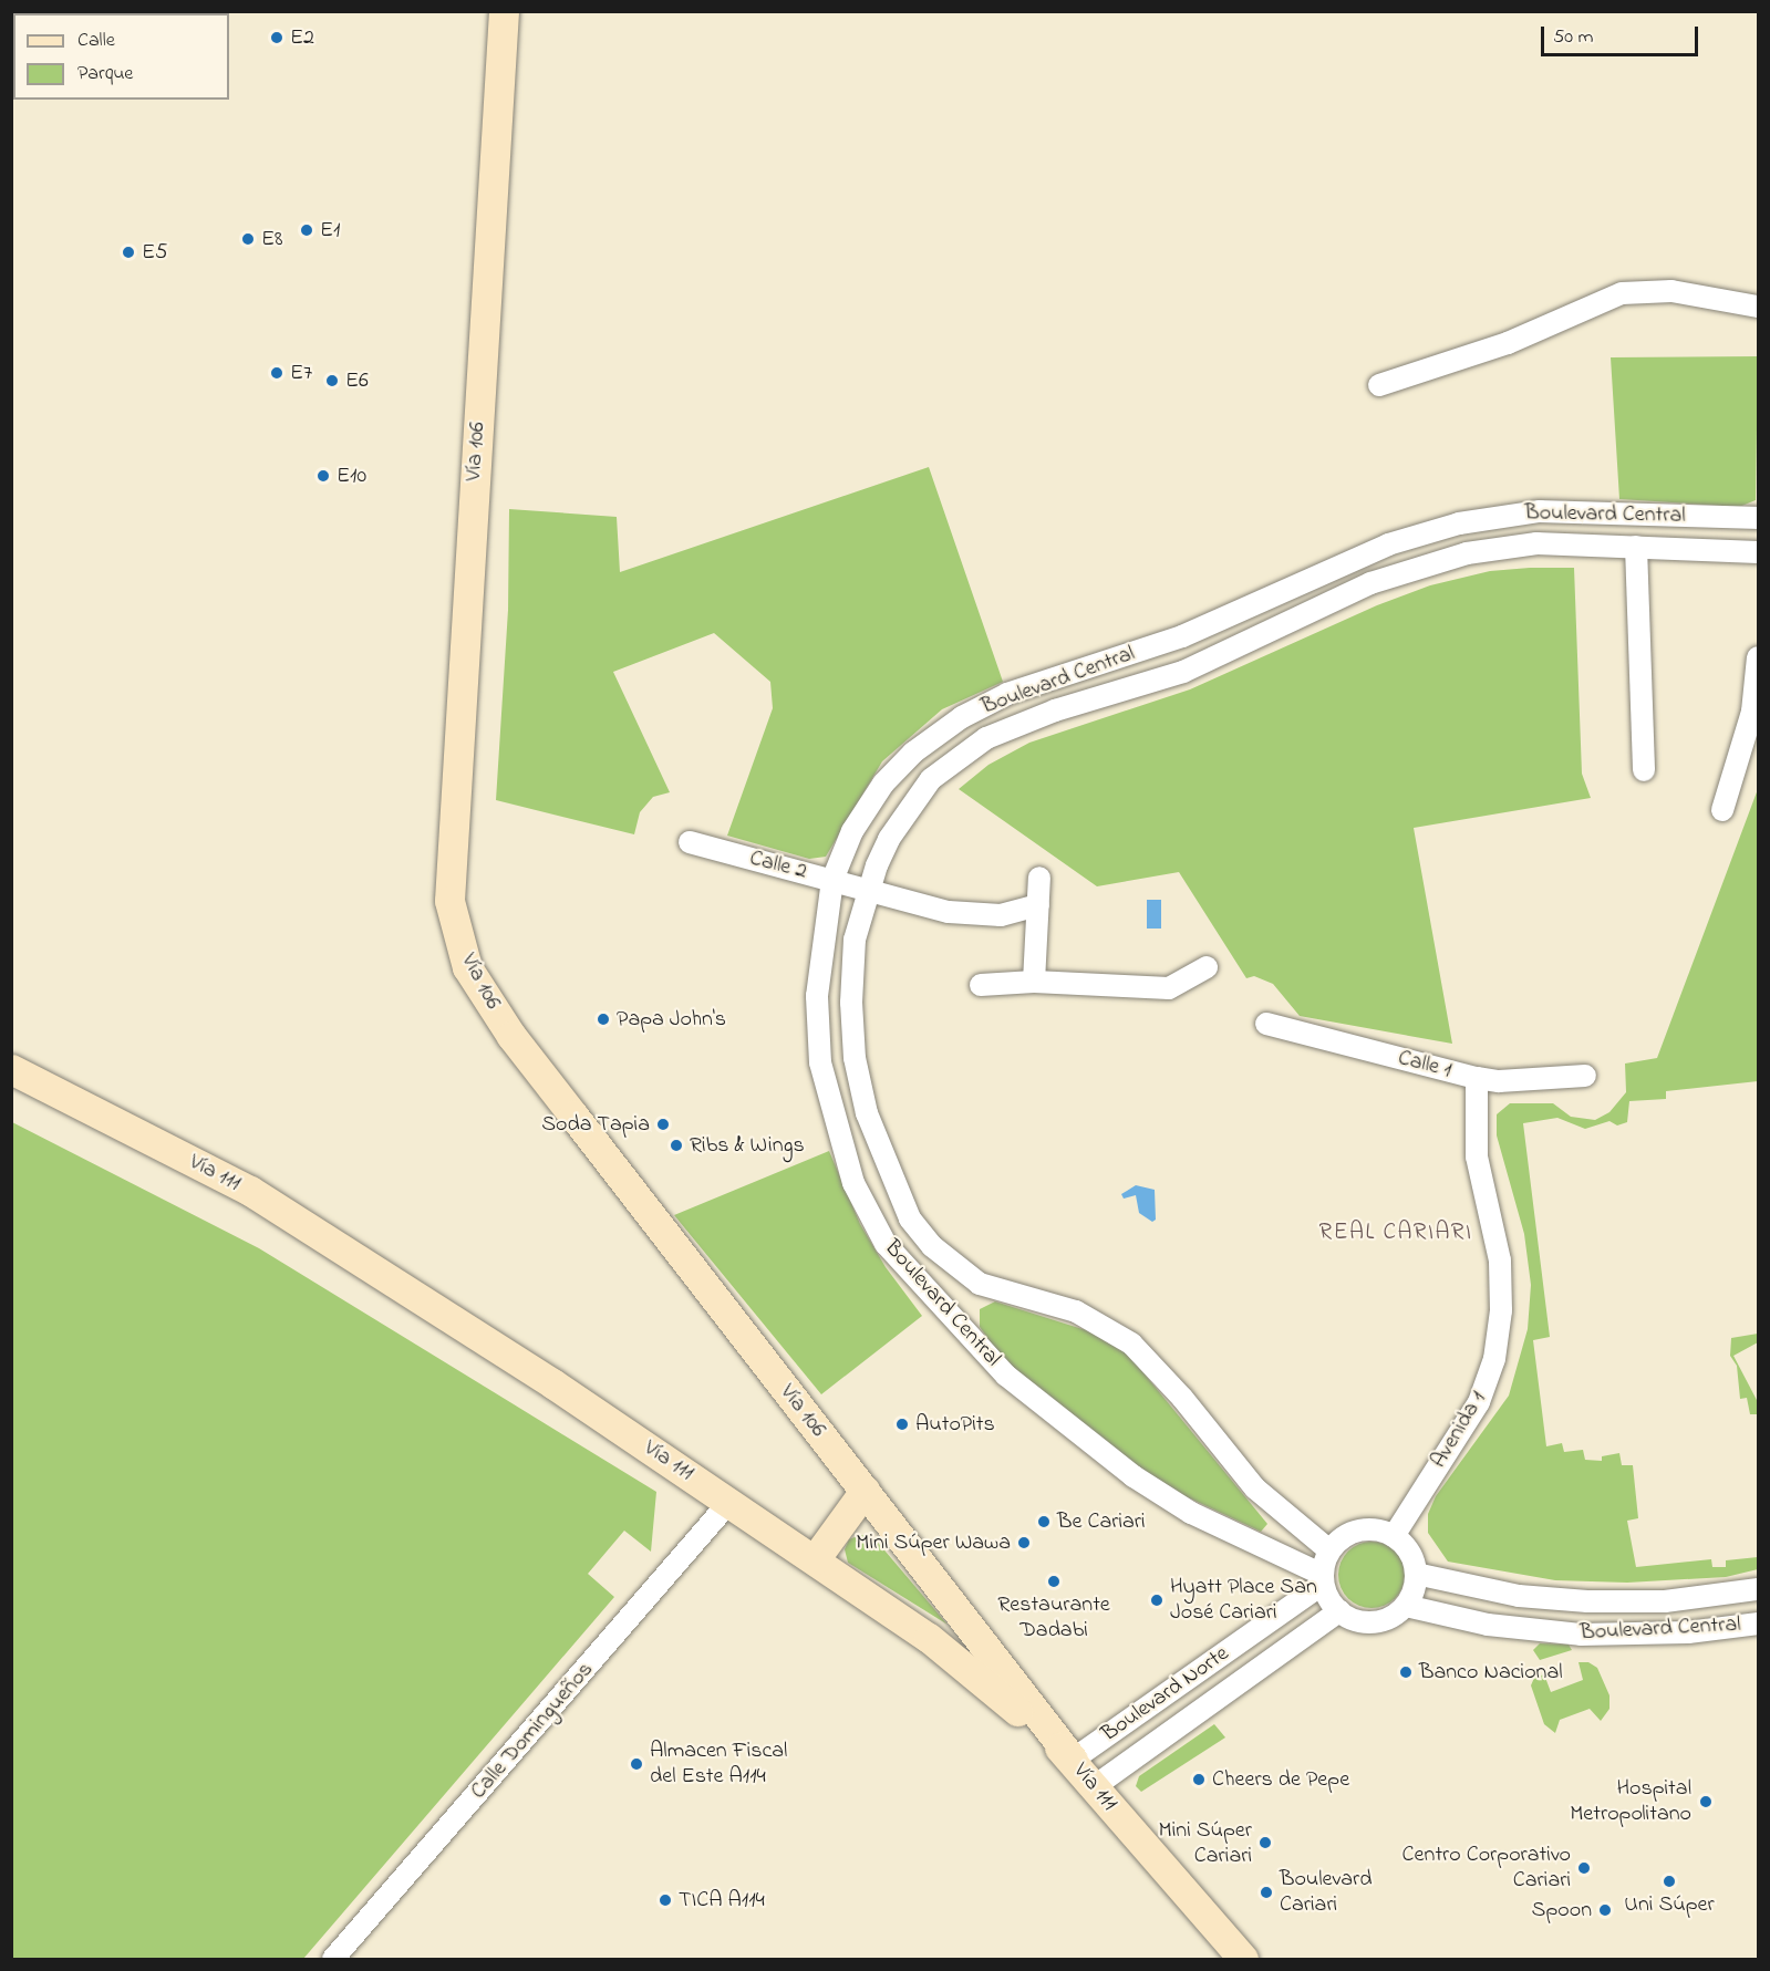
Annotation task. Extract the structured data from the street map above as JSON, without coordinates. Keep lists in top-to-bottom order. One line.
{"streets":{"main road":["Vía 106","Vía 111"],"street":["Boulevard Central","Calle 2","Calle 1","Avenida 1","Boulevard Norte","Calle Domingueños"]},"crossings":[["Vía 106","Vía 111"],["Vía 106","Boulevard Norte"],["Boulevard Central","Calle 2"],["Boulevard Central","Avenida 1"],["Boulevard Central","Boulevard Norte"],["Calle 1","Avenida 1"],["Vía 111","Boulevard Norte"],["Vía 111","Calle Domingueños"],["Avenida 1","Boulevard Norte"]],"districts":["REAL CARIARI"],"places":["E2","E1","E8","E5","E7","E6","E10","Papa John's","Soda Tapia","Ribs & Wings","AutoPits","Be Cariari","Mini Súper Wawa","Restaurante Dadabi","Hyatt Place San José Cariari","Banco Nacional","Almacen Fiscal del Este A114","Cheers de Pepe","Hospital Metropolitano","Mini Súper Cariari","Centro Corporativo Cariari","Uni Súper","Boulevard Cariari","TICA A114","Spoon"],"legend":["Calle","Parque"],"scale_bar":"50 m"}
